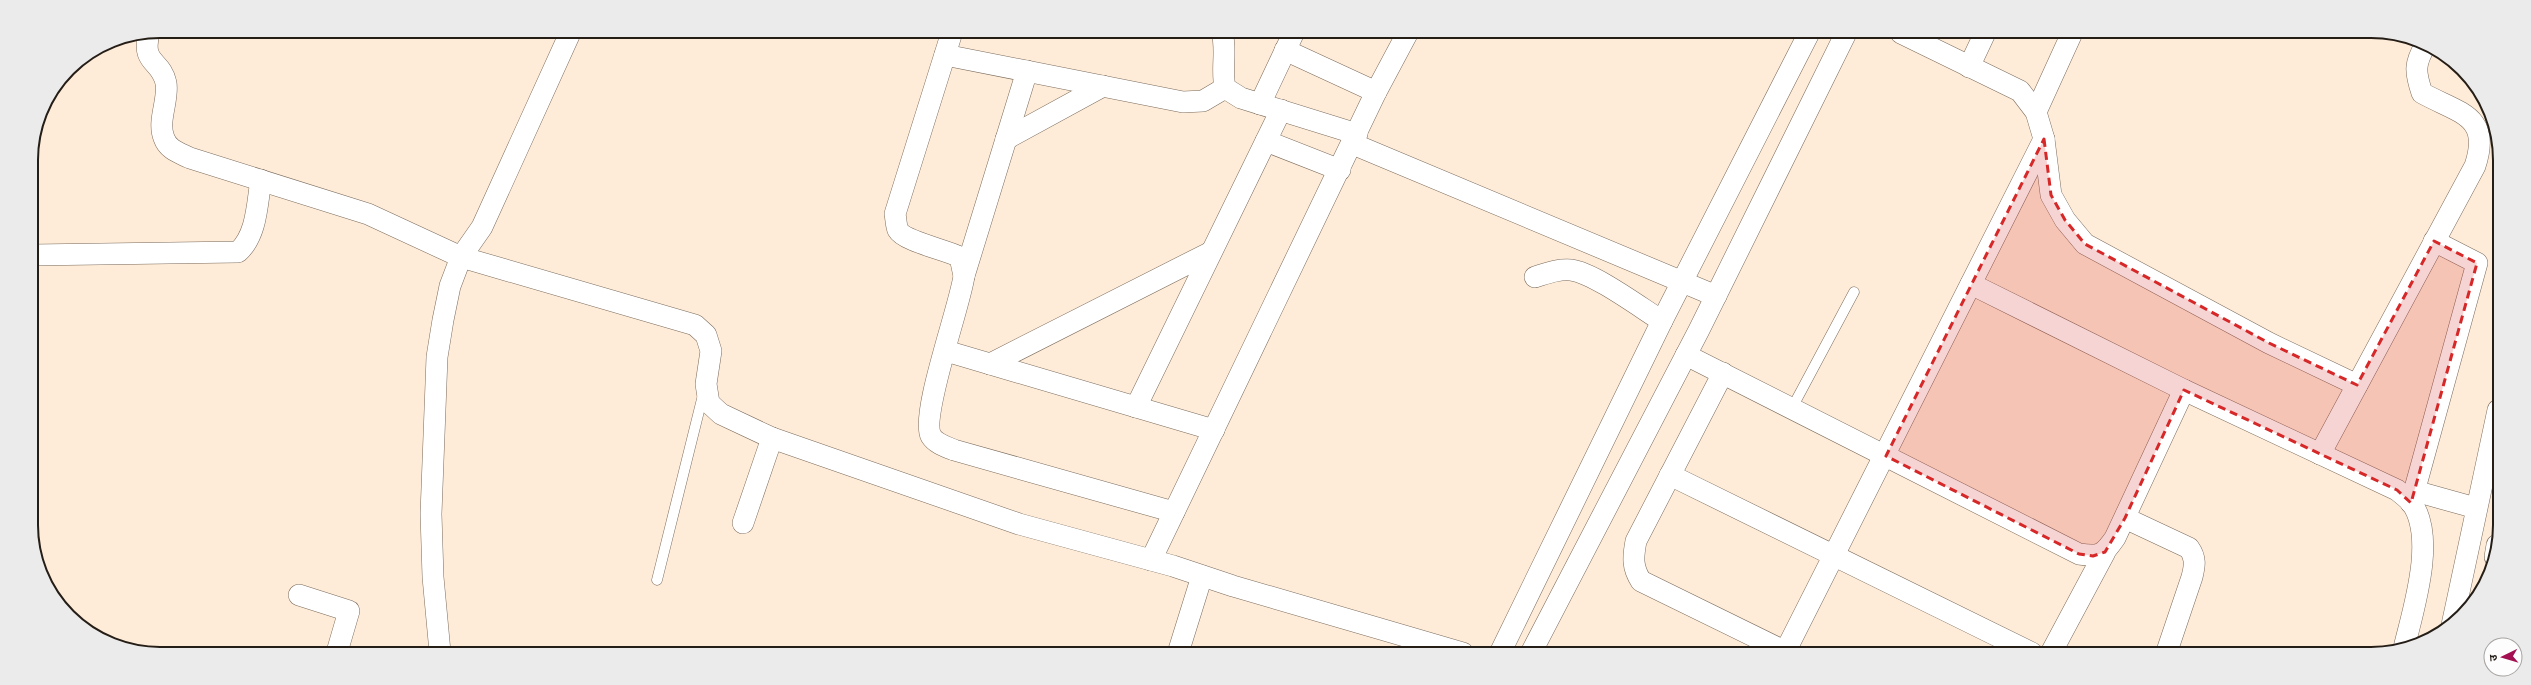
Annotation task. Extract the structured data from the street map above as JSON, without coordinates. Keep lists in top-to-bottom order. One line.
{"north":"left"}
